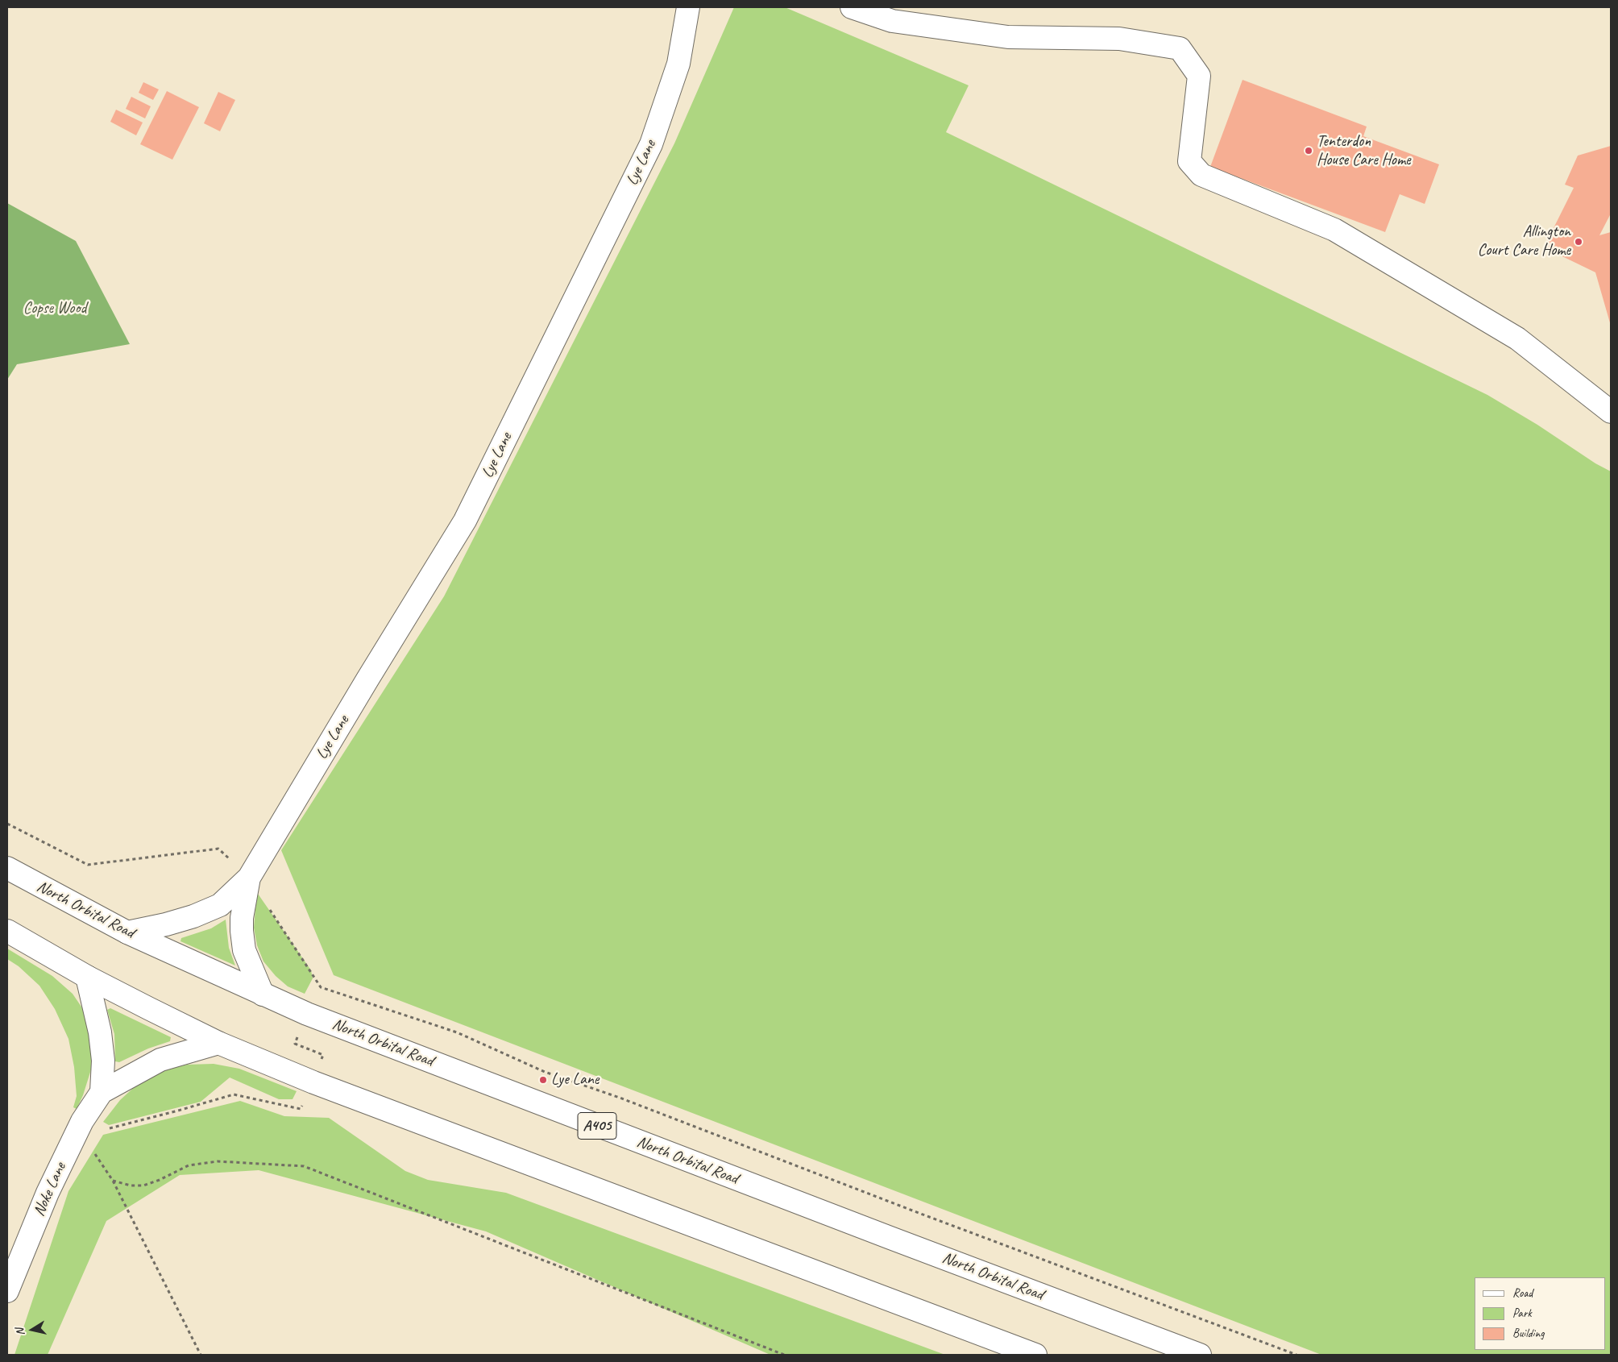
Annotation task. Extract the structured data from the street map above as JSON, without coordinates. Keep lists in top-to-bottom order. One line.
{"streets":{"main road":["Lye Lane","North Orbital Road","A405","Noke Lane"]},"crossings":[["Lye Lane","North Orbital Road"]],"parks":["Copse Wood"],"places":["Tenterdon House Care Home","Allington Court Care Home","Lye Lane"],"legend":["Road","Park","Building"],"north":"left"}
